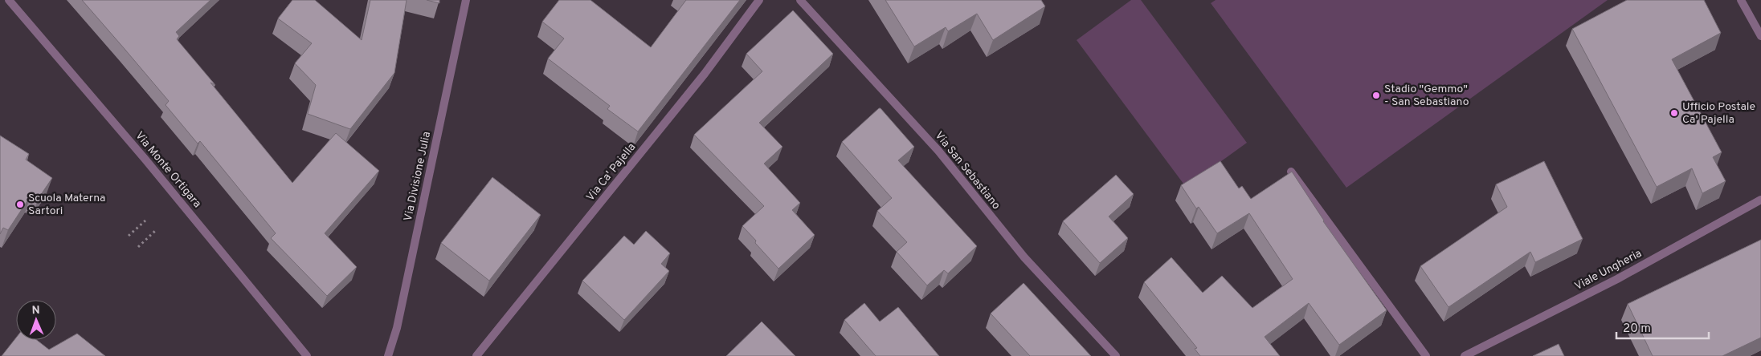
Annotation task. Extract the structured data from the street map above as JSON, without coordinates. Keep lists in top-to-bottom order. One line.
{"streets":{"street":["Via Monte Ortigara","Via San Sebastiano","Via Ca' Pajella","Via Divisione Julia","Viale Ungheria"]},"places":["Stadio \"Gemmo\" - San Sebastiano","Ufficio Postale Ca' Pajella","Scuola Materna Sartori"],"scale_bar":"20 m","north":"top"}
